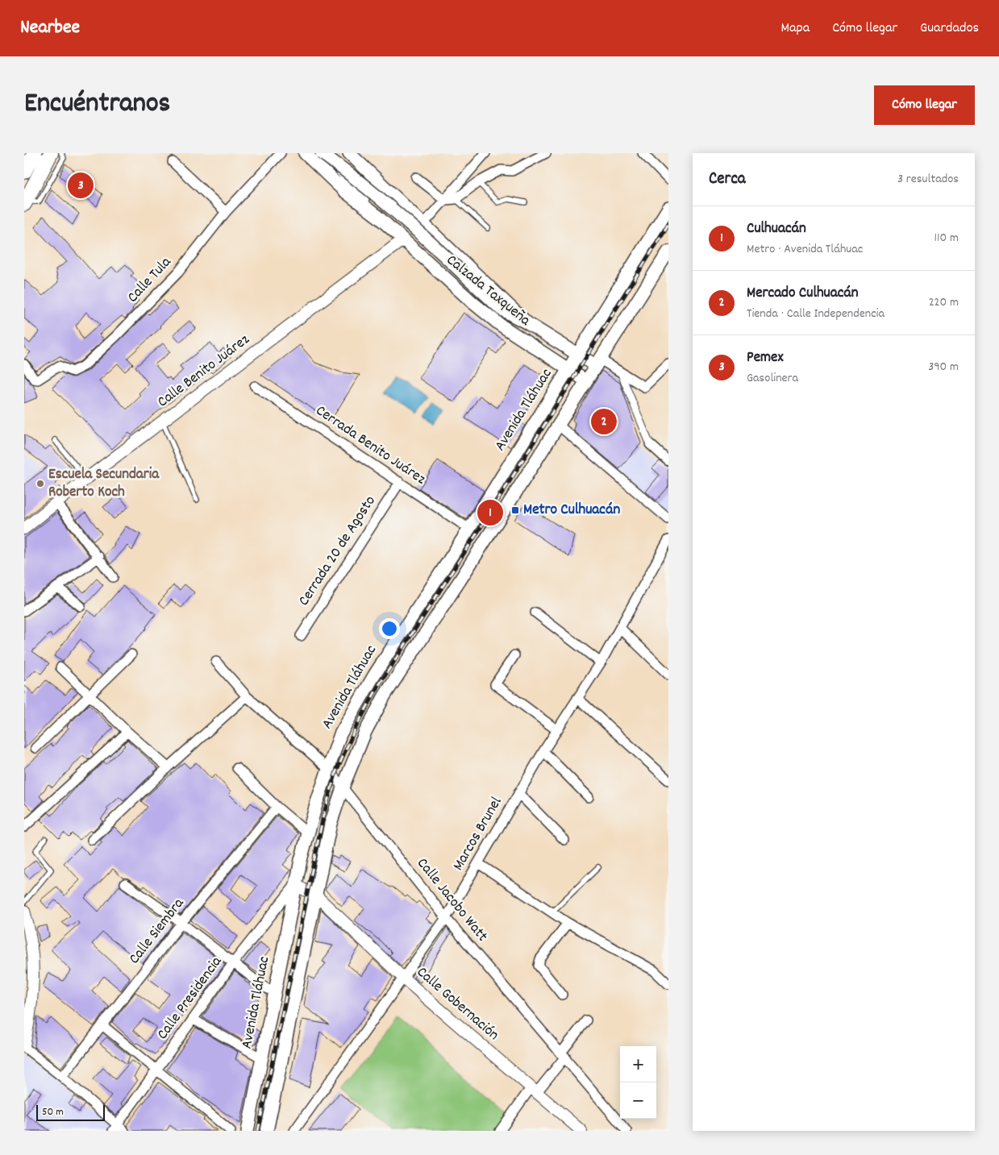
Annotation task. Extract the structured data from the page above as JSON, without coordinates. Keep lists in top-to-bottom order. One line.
{"streets":{"main road":["Calzada Taxqueña","Avenida Tláhuac"],"street":["Calle Tula","Calle Benito Juárez","Cerrada Benito Juárez","Cerrada 20 de Agosto","Marcos Brunel","Calle Jacobo Watt","Calle Siembra","Calle Presidencia","Calle Gobernación"]},"crossings":[["Calzada Taxqueña","Calle Benito Juárez"],["Calzada Taxqueña","Avenida Tláhuac"],["Avenida Tláhuac","Cerrada Benito Juárez"],["Avenida Tláhuac","Calle Jacobo Watt"],["Avenida Tláhuac","Calle Presidencia"],["Avenida Tláhuac","Calle Gobernación"],["Cerrada Benito Juárez","Cerrada 20 de Agosto"],["Marcos Brunel","Calle Jacobo Watt"],["Marcos Brunel","Calle Gobernación"],["Calle Presidencia","Calle Gobernación"]],"places":{"other":["Escuela Secundaria Roberto Koch"],"transit":["Metro Culhuacán"]},"scale_bar":"50 m","page":{"header":"Nearbee","nav":["Mapa","Cómo llegar","Guardados"],"title":"Encuéntranos","buttons":"Cómo llegar","heading":["Cerca","3 resultados"],"pins":["3","2","1"],"list":[{"mark":"1","name":"Culhuacán","note":"Metro · Avenida Tláhuac","value":"110 m"},{"mark":"2","name":"Mercado Culhuacán","note":"Tienda · Calle Independencia","value":"220 m"},{"mark":"3","name":"Pemex","note":"Gasolinera","value":"390 m"}],"map_buttons":["+","−"],"scale":"50 m"}}
